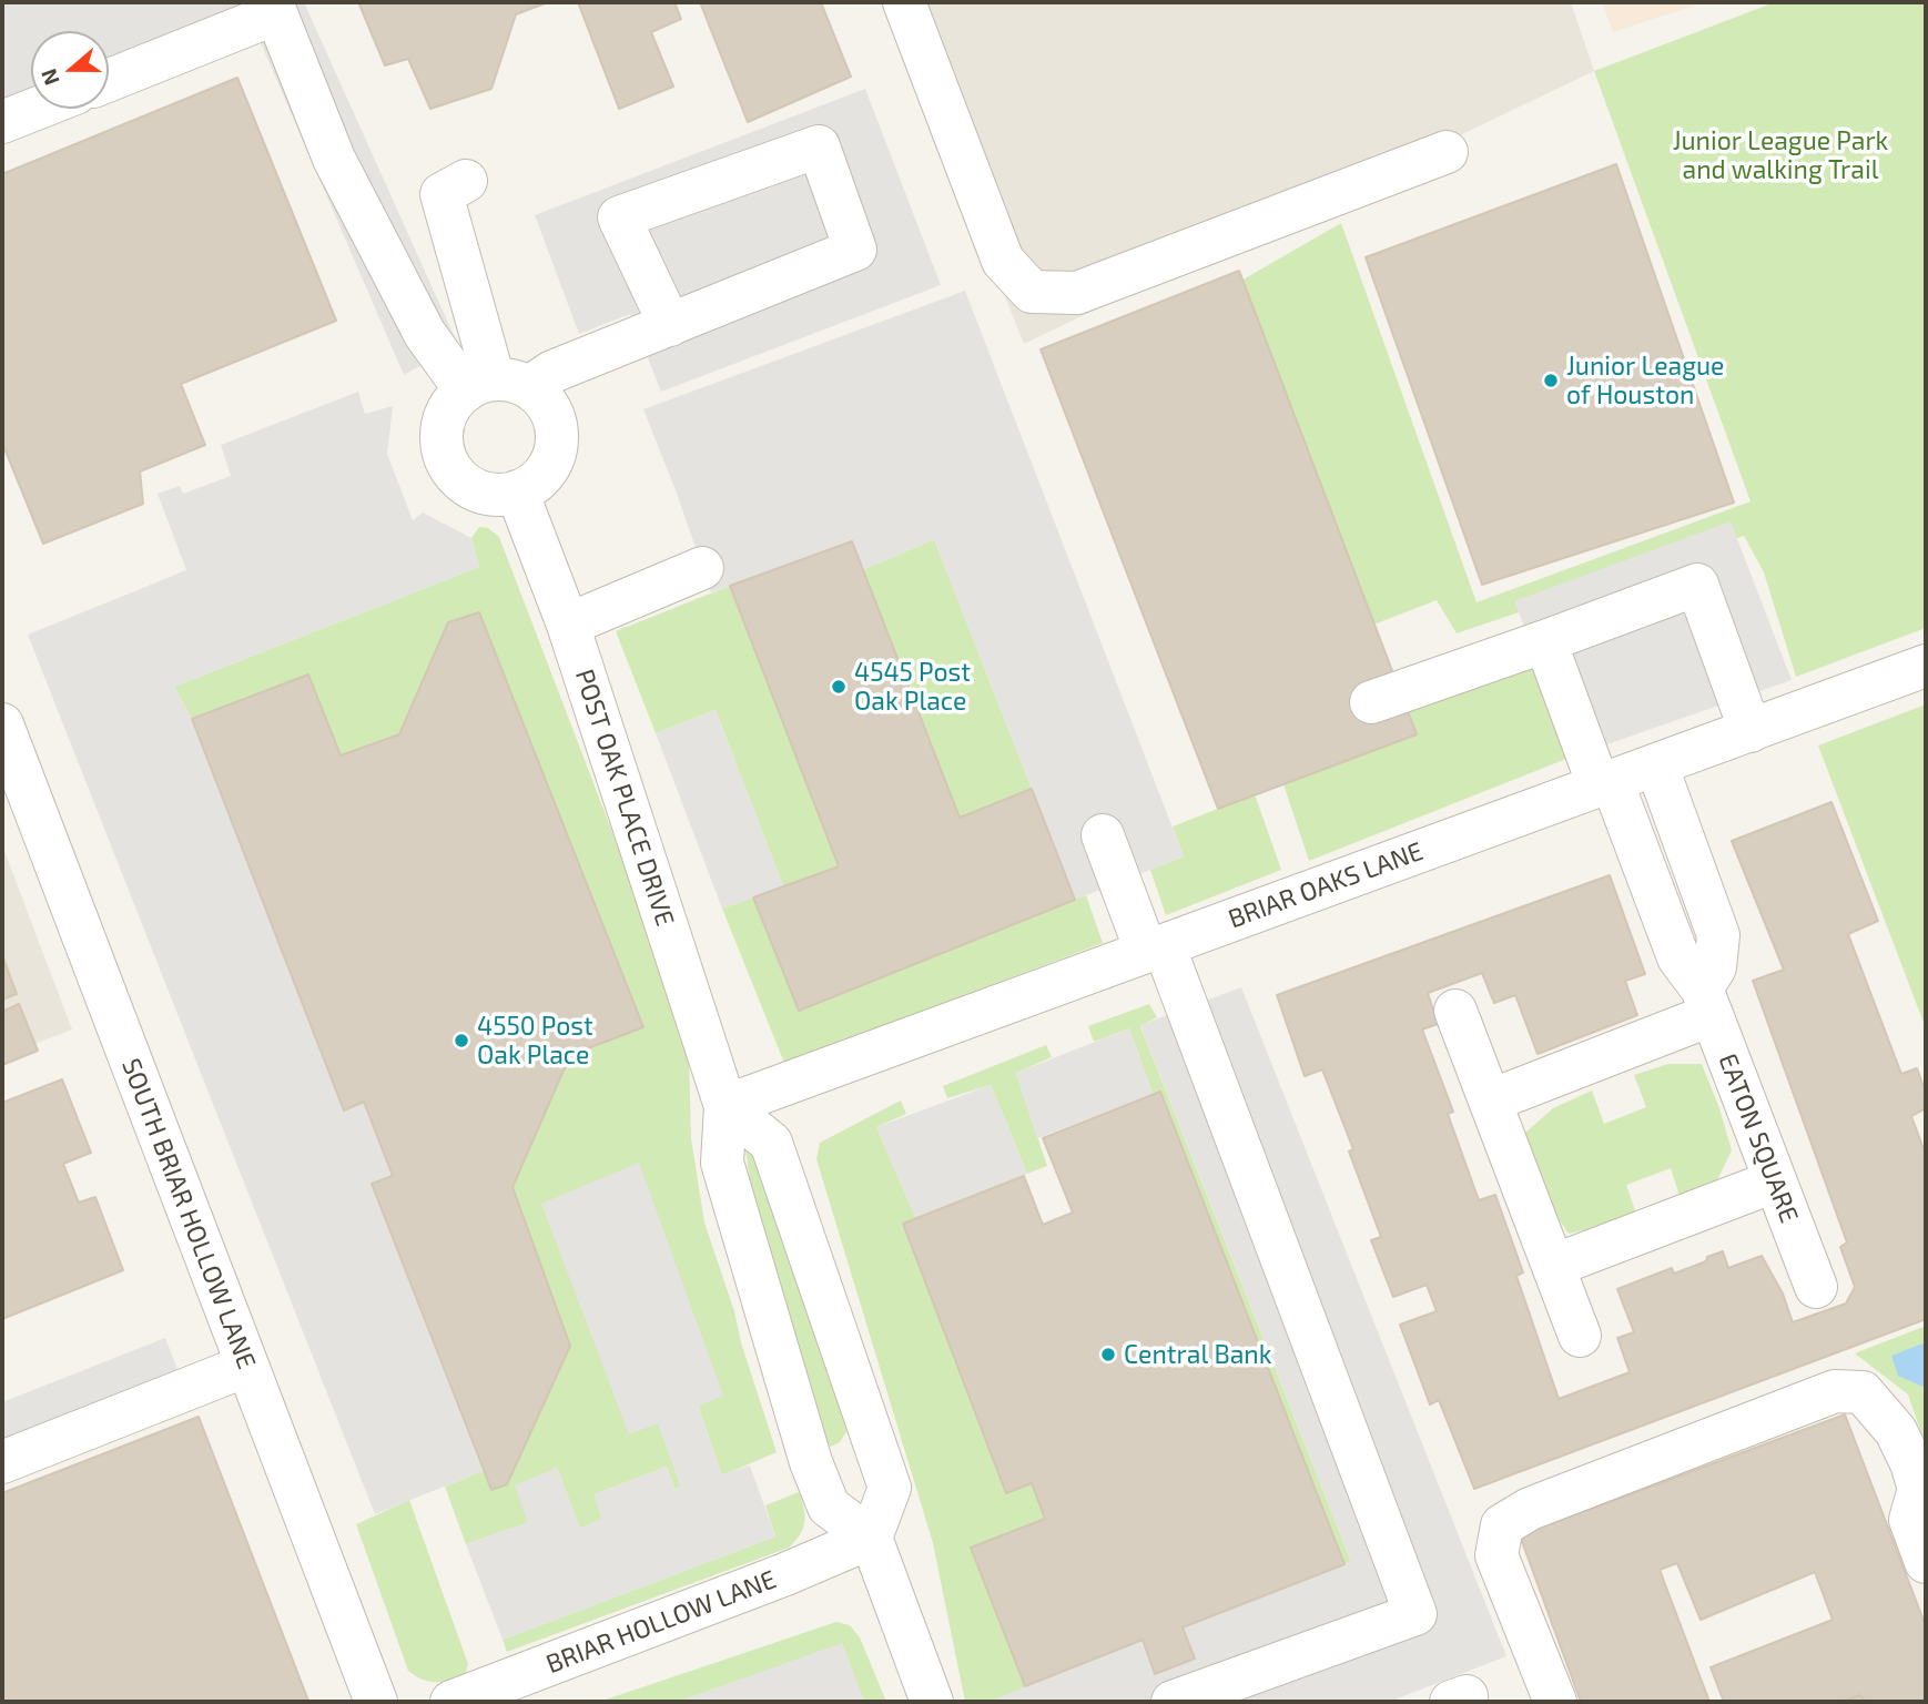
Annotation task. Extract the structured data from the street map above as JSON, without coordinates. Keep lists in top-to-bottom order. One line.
{"streets":{"street":["POST OAK PLACE DRIVE","BRIAR OAKS LANE","EATON SQUARE","SOUTH BRIAR HOLLOW LANE","BRIAR HOLLOW LANE"]},"crossings":[["POST OAK PLACE DRIVE","BRIAR OAKS LANE"],["POST OAK PLACE DRIVE","BRIAR HOLLOW LANE"],["BRIAR OAKS LANE","EATON SQUARE"]],"parks":["Junior League Park and walking Trail"],"places":["Junior League of Houston","4545 Post Oak Place","4550 Post Oak Place","Central Bank"],"north":"left"}
